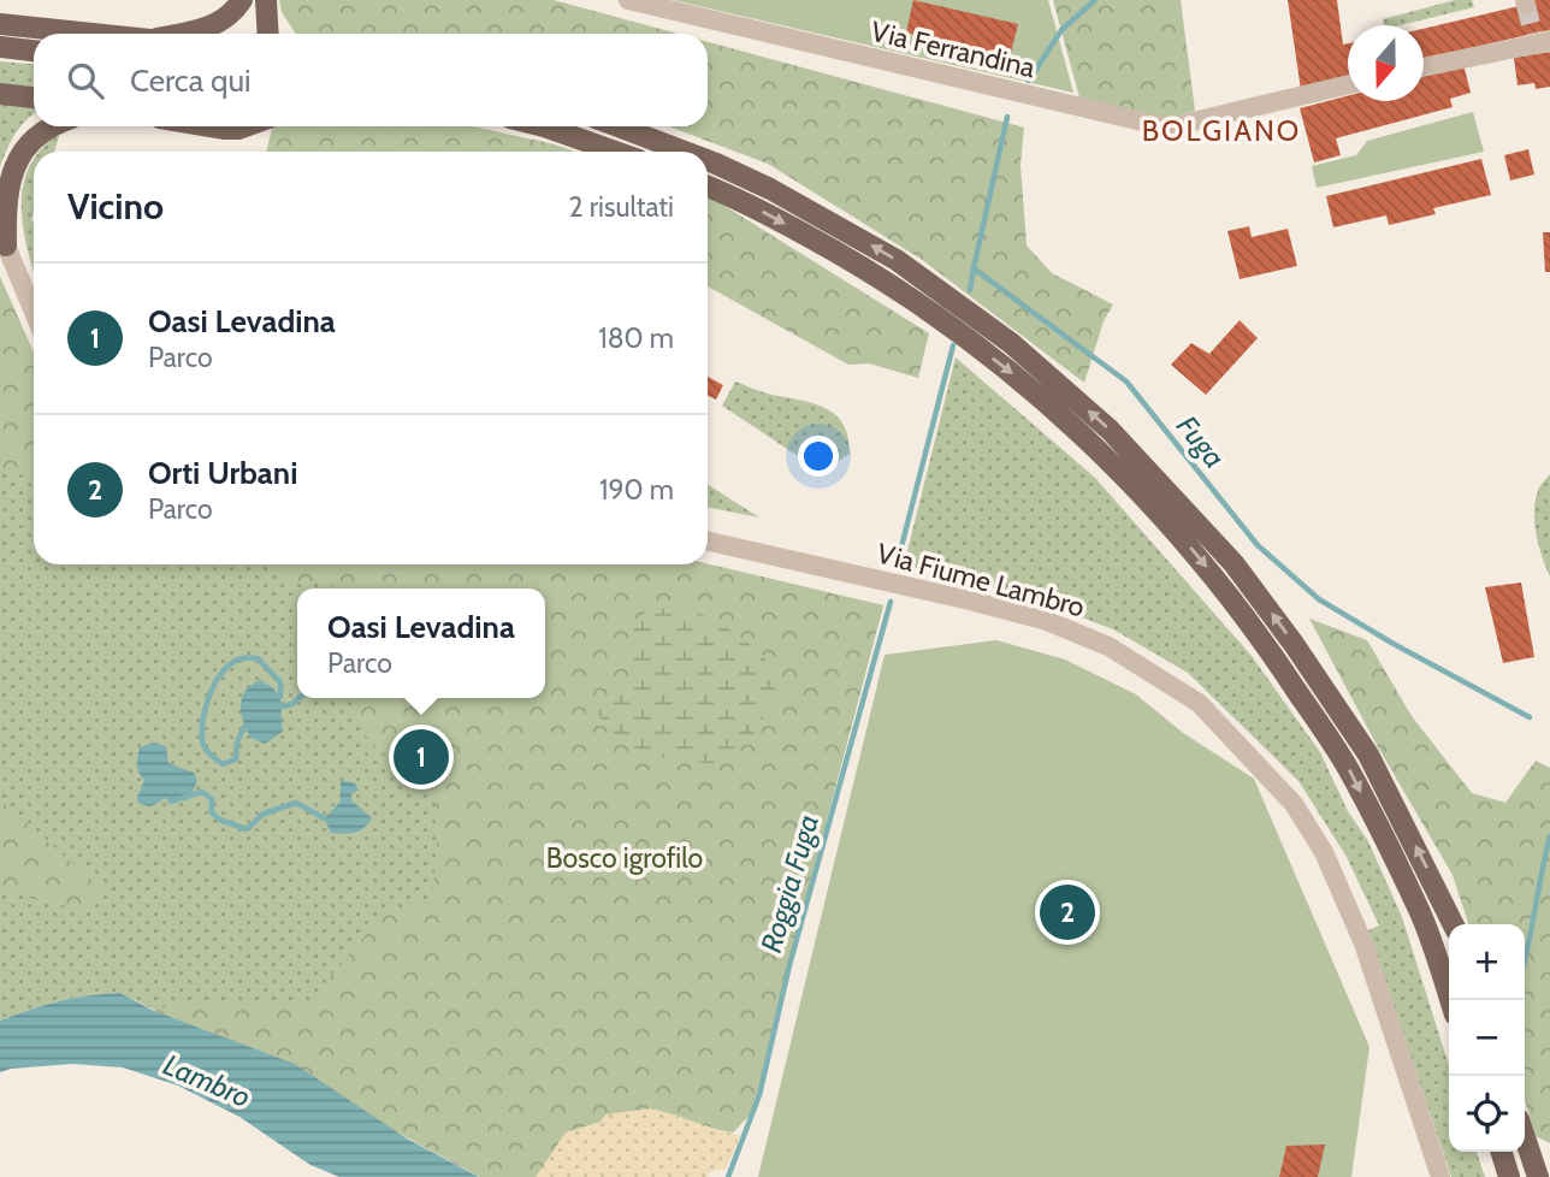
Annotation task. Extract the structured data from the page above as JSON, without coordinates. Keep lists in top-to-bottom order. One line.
{"streets":{"street":["Via Ferrandina","Via Fiume Lambro"]},"districts":["BOLGIANO"],"water":["Fuga","Roggia Fuga","Lambro"],"parks":["Bosco igrofilo"],"north":"bottom","page":{"search":"Cerca qui","heading":["Vicino","2 risultati"],"list":[{"mark":"1","name":"Oasi Levadina","note":"Parco","value":"180 m"},{"mark":"2","name":"Orti Urbani","note":"Parco","value":"190 m"}],"popup":["Oasi Levadina","Parco"],"pins":["1","2"],"map_buttons":["+","−"]}}
